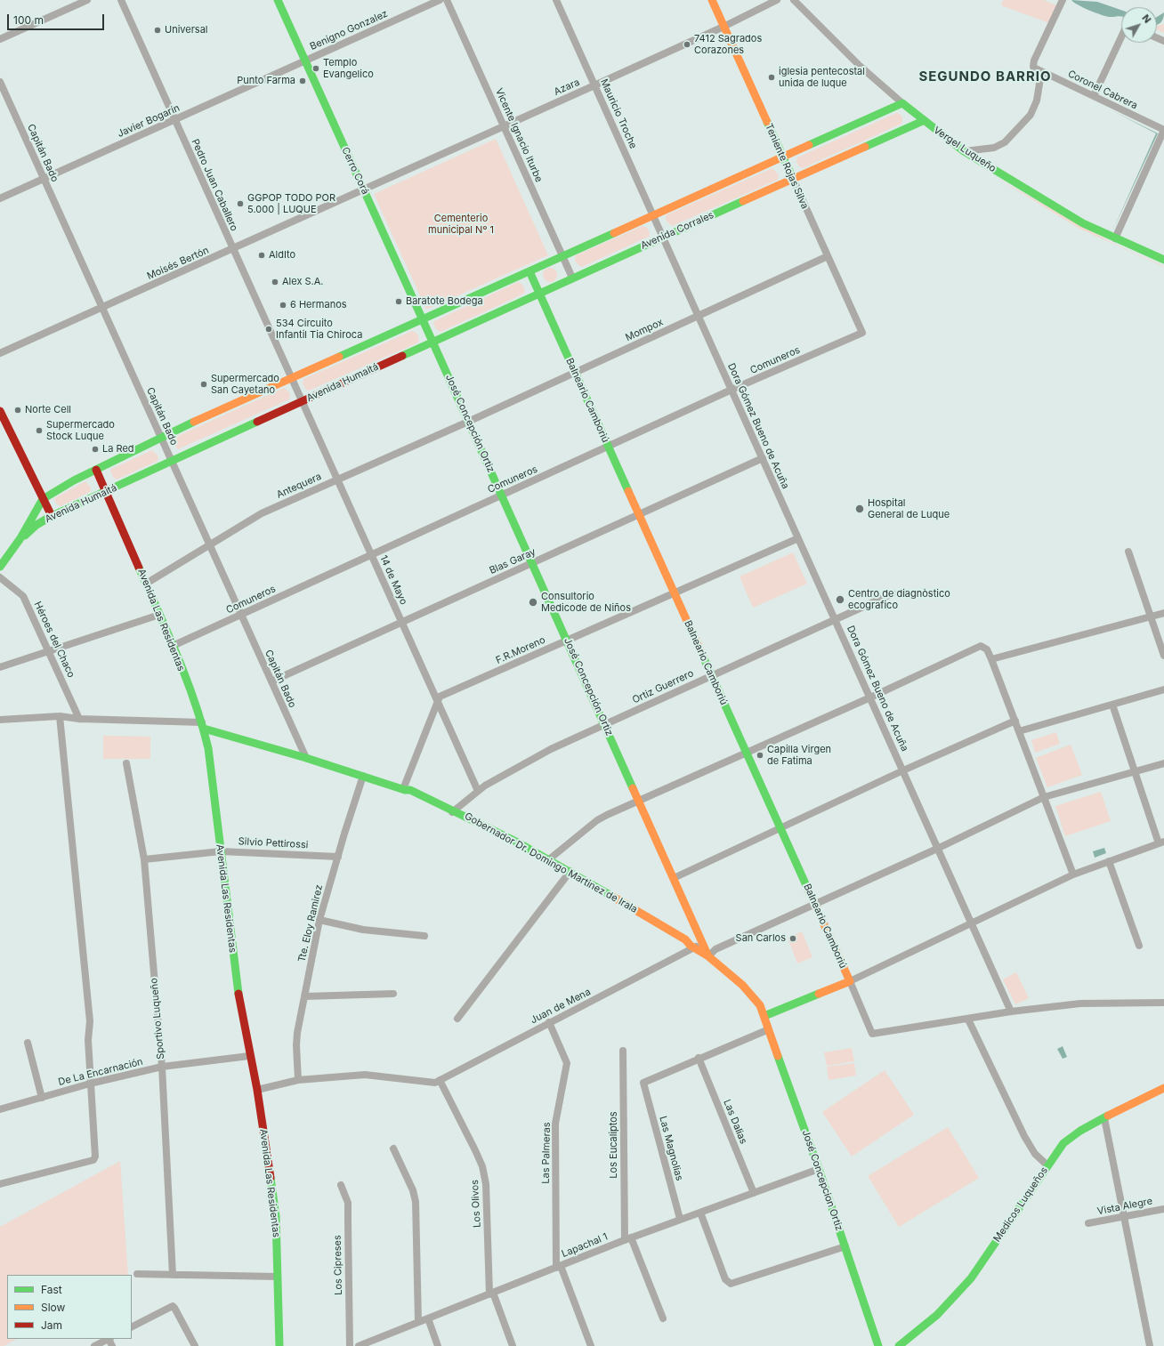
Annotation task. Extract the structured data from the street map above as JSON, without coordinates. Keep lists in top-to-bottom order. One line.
{"streets":{"main road":["Vergel Luqueño","Teniente Rojas Silva","Cerro Corá","Avenida Corrales","Avenida Humaitá","Balneario Camboriú","José Concepción Ortiz","Avenida Las Residentas","Gobernador Dr. Domingo Martinez de Irala","José Concepcion Ortiz","Medicos Luqueños"],"street":["Benigno Gonzalez","Azara","Coronel Cabrera","Mauricio Troche","Javier Bogarín","Vicente Ignacio Iturbe","Capitán Bado","Pedro Juan Caballero","Moisés Bertón","Mompox","Comuneros","Dora Gómez Bueno de Acuña","Antequera","Blas Garay","14 de Mayo","Héroes del Chaco","F.R.Moreno","Ortiz Guerrero","Silvio Pettirossi","Tte. Eloy Ramirez","Juan de Mena","Sportivo Luqueño","De La Encarnación","Las Dalias","Los Eucaliptos","Las Magnolias","Las Palmeras","Los Olivos","Vista Alegre","Lapachal 1","Los Cipreses"]},"crossings":[["Benigno Gonzalez","Javier Bogarín"],["Benigno Gonzalez","Cerro Corá"],["Azara","Mauricio Troche"],["Azara","Vicente Ignacio Iturbe"],["Azara","Teniente Rojas Silva"],["Azara","Cerro Corá"],["Azara","Moisés Bertón"],["Mauricio Troche","Avenida Corrales"],["Mauricio Troche","Dora Gómez Bueno de Acuña"],["Javier Bogarín","Capitán Bado"],["Javier Bogarín","Cerro Corá"],["Javier Bogarín","Pedro Juan Caballero"],["Vicente Ignacio Iturbe","Avenida Corrales"],["Vergel Luqueño","Avenida Corrales"],["Capitán Bado","Moisés Bertón"],["Capitán Bado","Comuneros"],["Capitán Bado","Avenida Humaitá"],["Capitán Bado","Antequera"],["Capitán Bado","Blas Garay"],["Capitán Bado","Gobernador Dr. Domingo Martinez de Irala"],["Teniente Rojas Silva","Avenida Corrales"],["Teniente Rojas Silva","Mompox"],["Teniente Rojas Silva","Comuneros"],["Cerro Corá","Avenida Corrales"],["Cerro Corá","Moisés Bertón"],["Cerro Corá","Avenida Humaitá"],["Cerro Corá","José Concepción Ortiz"],["Pedro Juan Caballero","Moisés Bertón"],["Pedro Juan Caballero","Avenida Humaitá"],["Pedro Juan Caballero","14 de Mayo"],["Avenida Corrales","Avenida Humaitá"],["Avenida Corrales","Balneario Camboriú"],["Avenida Corrales","José Concepción Ortiz"],["Avenida Corrales","Dora Gómez Bueno de Acuña"],["Mompox","Balneario Camboriú"],["Mompox","José Concepción Ortiz"],["Mompox","Dora Gómez Bueno de Acuña"],["Mompox","Antequera"],["Comuneros","Balneario Camboriú"],["Comuneros","José Concepción Ortiz"],["Comuneros","Dora Gómez Bueno de Acuña"],["Comuneros","14 de Mayo"],["Comuneros","Avenida Las Residentas"],["Avenida Humaitá","José Concepción Ortiz"],["Avenida Humaitá","14 de Mayo"],["Avenida Humaitá","Avenida Las Residentas"],["Balneario Camboriú","Blas Garay"],["Balneario Camboriú","F.R.Moreno"],["Balneario Camboriú","Ortiz Guerrero"],["José Concepción Ortiz","Antequera"],["José Concepción Ortiz","Blas Garay"],["José Concepción Ortiz","F.R.Moreno"],["José Concepción Ortiz","Ortiz Guerrero"],["José Concepción Ortiz","Gobernador Dr. Domingo Martinez de Irala"],["José Concepción Ortiz","José Concepcion Ortiz"],["Dora Gómez Bueno de Acuña","Blas Garay"],["Dora Gómez Bueno de Acuña","F.R.Moreno"],["Dora Gómez Bueno de Acuña","Ortiz Guerrero"],["Antequera","14 de Mayo"],["Antequera","Avenida Las Residentas"],["Blas Garay","14 de Mayo"],["14 de Mayo","F.R.Moreno"],["14 de Mayo","Ortiz Guerrero"],["Avenida Las Residentas","Silvio Pettirossi"],["Avenida Las Residentas","Gobernador Dr. Domingo Martinez de Irala"],["Avenida Las Residentas","De La Encarnación"],["Ortiz Guerrero","Gobernador Dr. Domingo Martinez de Irala"],["Silvio Pettirossi","Tte. Eloy Ramirez"],["Silvio Pettirossi","Sportivo Luqueño"],["Gobernador Dr. Domingo Martinez de Irala","Tte. Eloy Ramirez"],["Gobernador Dr. Domingo Martinez de Irala","Juan de Mena"],["Juan de Mena","Las Palmeras"],["Juan de Mena","Los Olivos"],["Sportivo Luqueño","De La Encarnación"],["Las Dalias","Las Magnolias"],["Las Dalias","Lapachal 1"],["Los Eucaliptos","Lapachal 1"],["Las Magnolias","Lapachal 1"],["Las Palmeras","Lapachal 1"],["José Concepcion Ortiz","Lapachal 1"],["Los Olivos","Lapachal 1"]],"districts":["SEGUNDO BARRIO"],"parks":["Cementerio municipal Nº 1"],"places":["Universal","7412 Sagrados Corazones","Templo Evangelico","iglesia pentecostal unida de luque","Punto Farma","GGPOP TODO POR 5.000 | LUQUE","AldIto","Alex S.A.","Baratote Bodega","6 Hermanos","534 Circuito Infantil Tia Chiroca","Supermercado San Cayetano","Norte Cell","Supermercado Stock Luque","La Red","Hospital General de Luque","Centro de diagnòstico ecografico","Consultorio Medicode de Niños","Capilla Virgen de Fatima","San Carlos"],"legend":["Fast","Slow","Jam"],"scale_bar":"100 m","north":"top right"}
